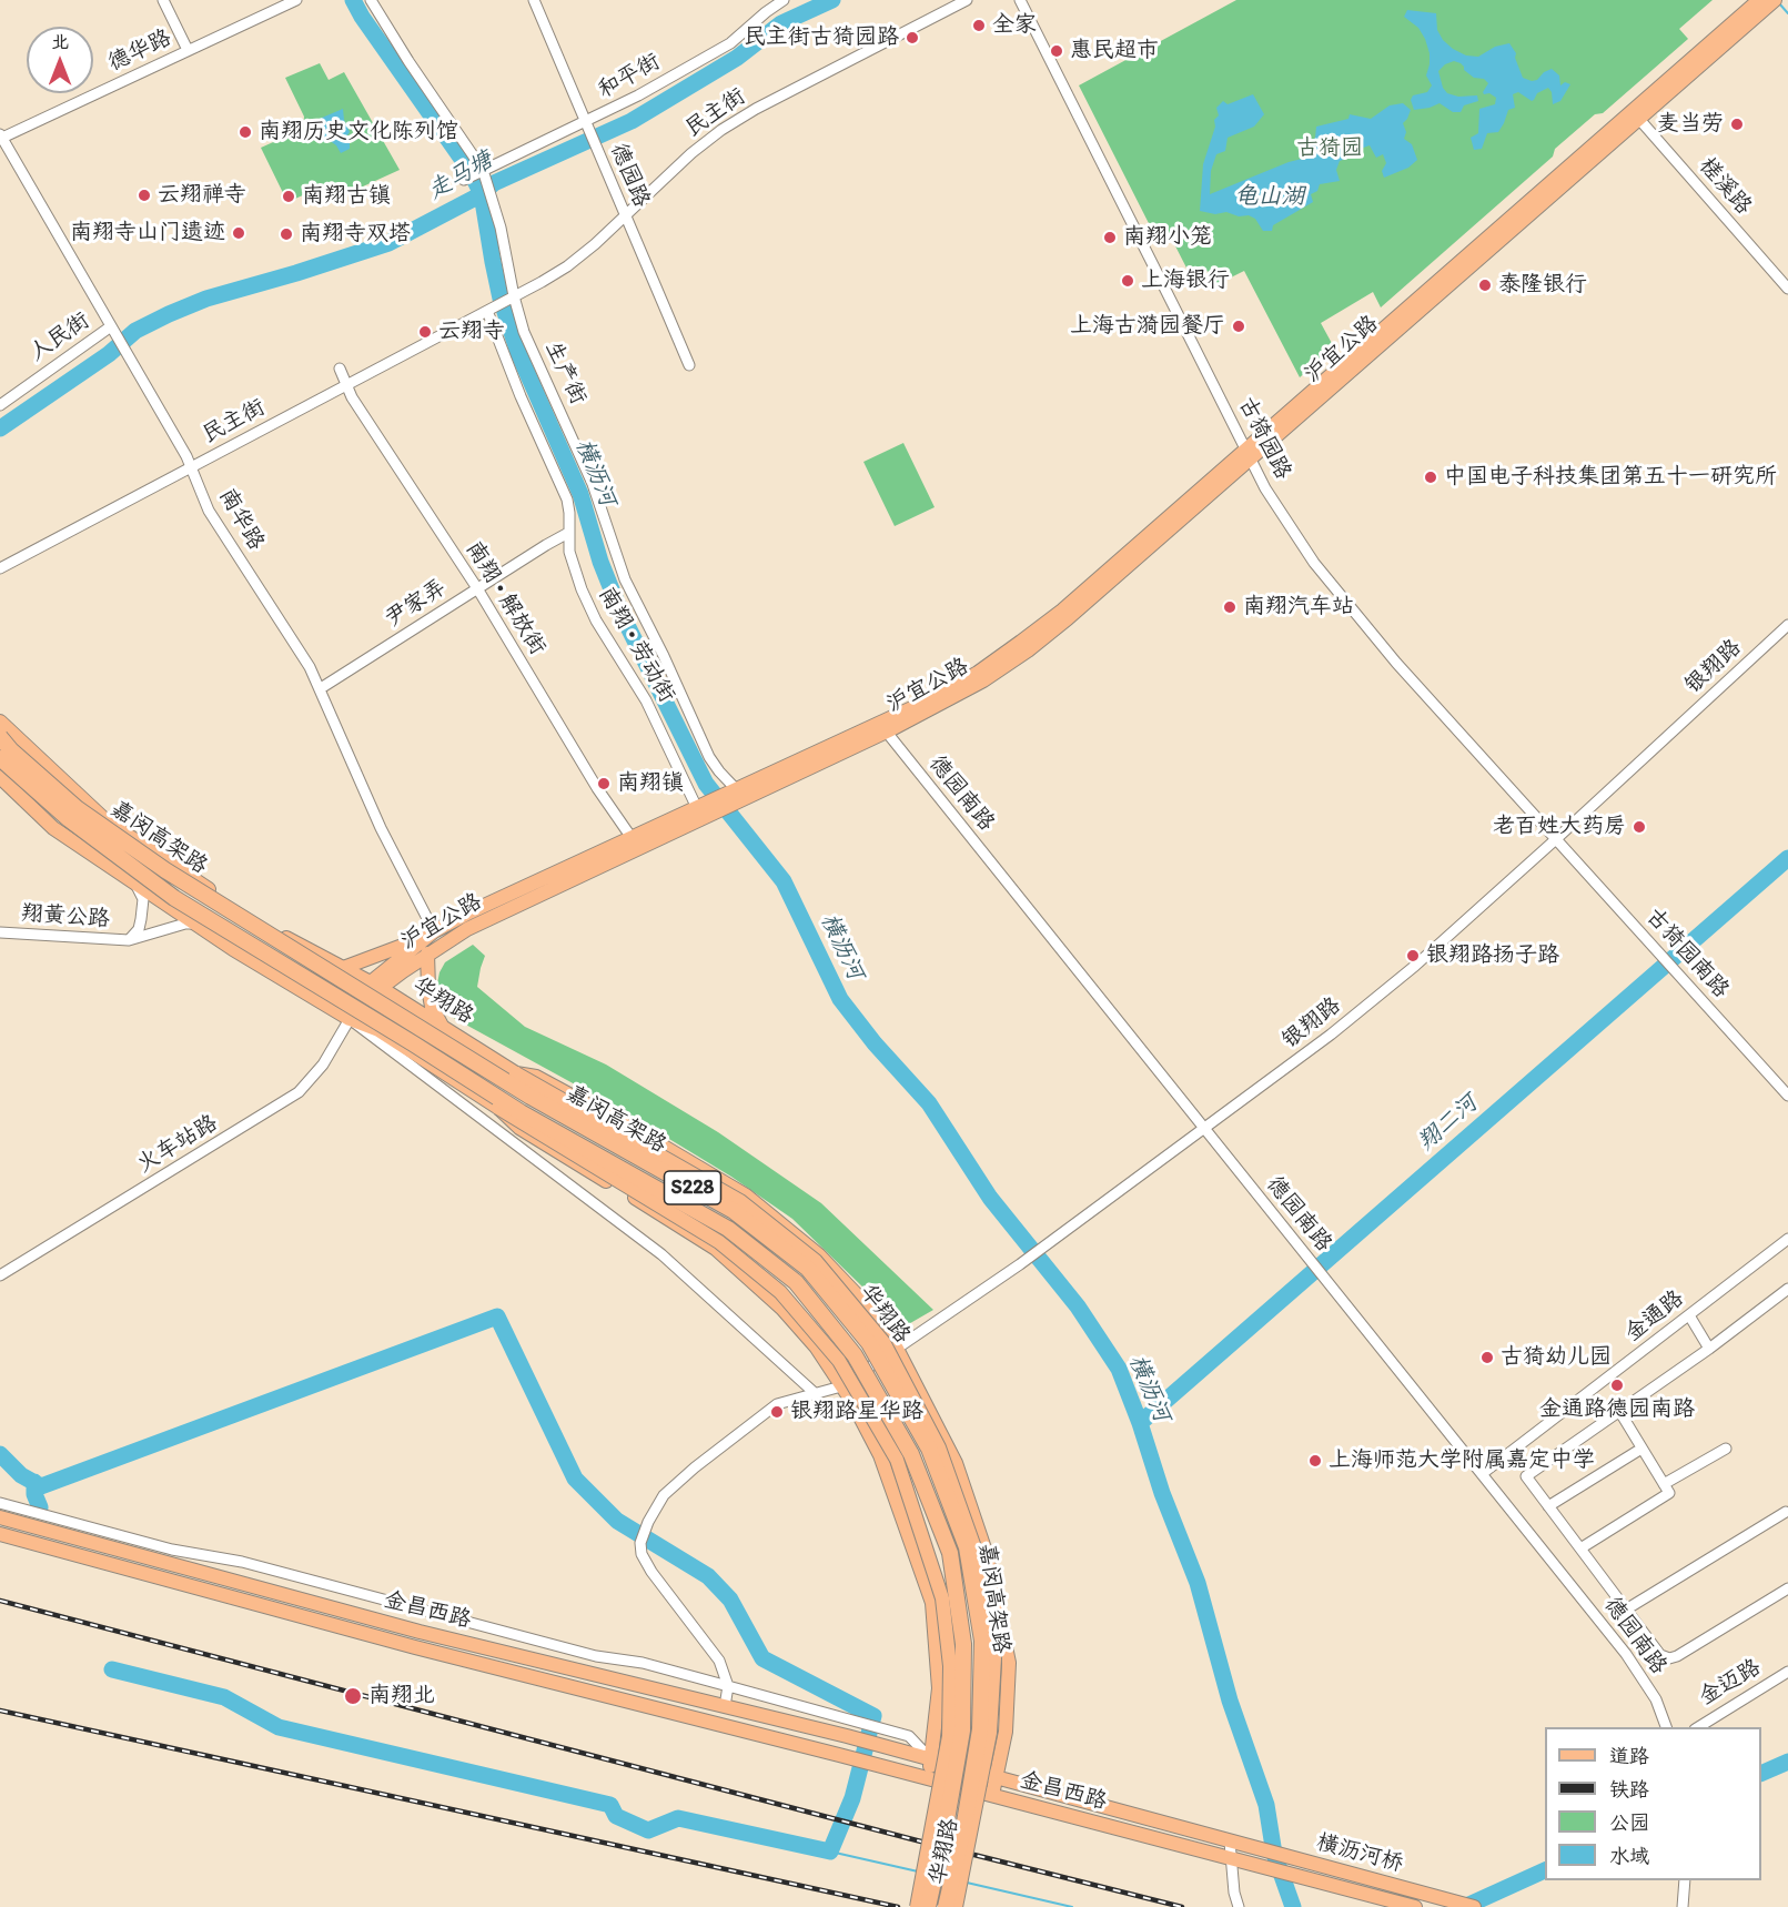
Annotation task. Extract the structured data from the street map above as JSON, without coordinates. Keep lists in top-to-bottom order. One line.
{"streets":{"highway":["嘉闵高架路","S228"],"main road":["沪宜公路","华翔路","金昌西路","横沥河桥"],"street":["德华路","和平街","民主街","德园路","槎溪路","人民街","生产街","古猗园路","南华路","南翔 • 解放街","尹家弄","南翔 • 劳动街","银翔路","德园南路","翔黄公路","古猗园南路","火车站路","金通路","金迈路"]},"crossings":[["德华路","南华路"],["和平街","德园路"],["和平街","生产街"],["民主街","德园路"],["民主街","生产街"],["民主街","南华路"],["民主街","南翔 • 解放街"],["民主街","南翔 • 劳动街"],["槎溪路","沪宜公路"],["人民街","南华路"],["沪宜公路","生产街"],["沪宜公路","古猗园路"],["沪宜公路","南华路"],["沪宜公路","南翔 • 解放街"],["沪宜公路","南翔 • 劳动街"],["沪宜公路","德园南路"],["沪宜公路","华翔路"],["沪宜公路","火车站路"],["古猗园路","银翔路"],["古猗园路","古猗园南路"],["南华路","尹家弄"],["南翔 • 解放街","尹家弄"],["尹家弄","南翔 • 劳动街"],["银翔路","德园南路"],["银翔路","古猗园南路"],["德园南路","金通路"],["金昌西路","横沥河桥"]],"water":["走马塘","龟山湖","横沥河","翔二河"],"parks":["古猗园"],"places":["全家","民主街古猗园路","惠民超市","麦当劳","南翔历史文化陈列馆","云翔禅寺","南翔古镇","南翔寺山门遗迹","南翔寺双塔","南翔小笼","上海银行","泰隆银行","上海古漪园餐厅","云翔寺","中国电子科技集团第五十一研究所","南翔汽车站","南翔镇","老百姓大药房","银翔路扬子路","古猗幼儿园","金通路德园南路","银翔路星华路","上海师范大学附属嘉定中学","南翔北"],"legend":["道路","铁路","公园","水域"],"north":"top"}
